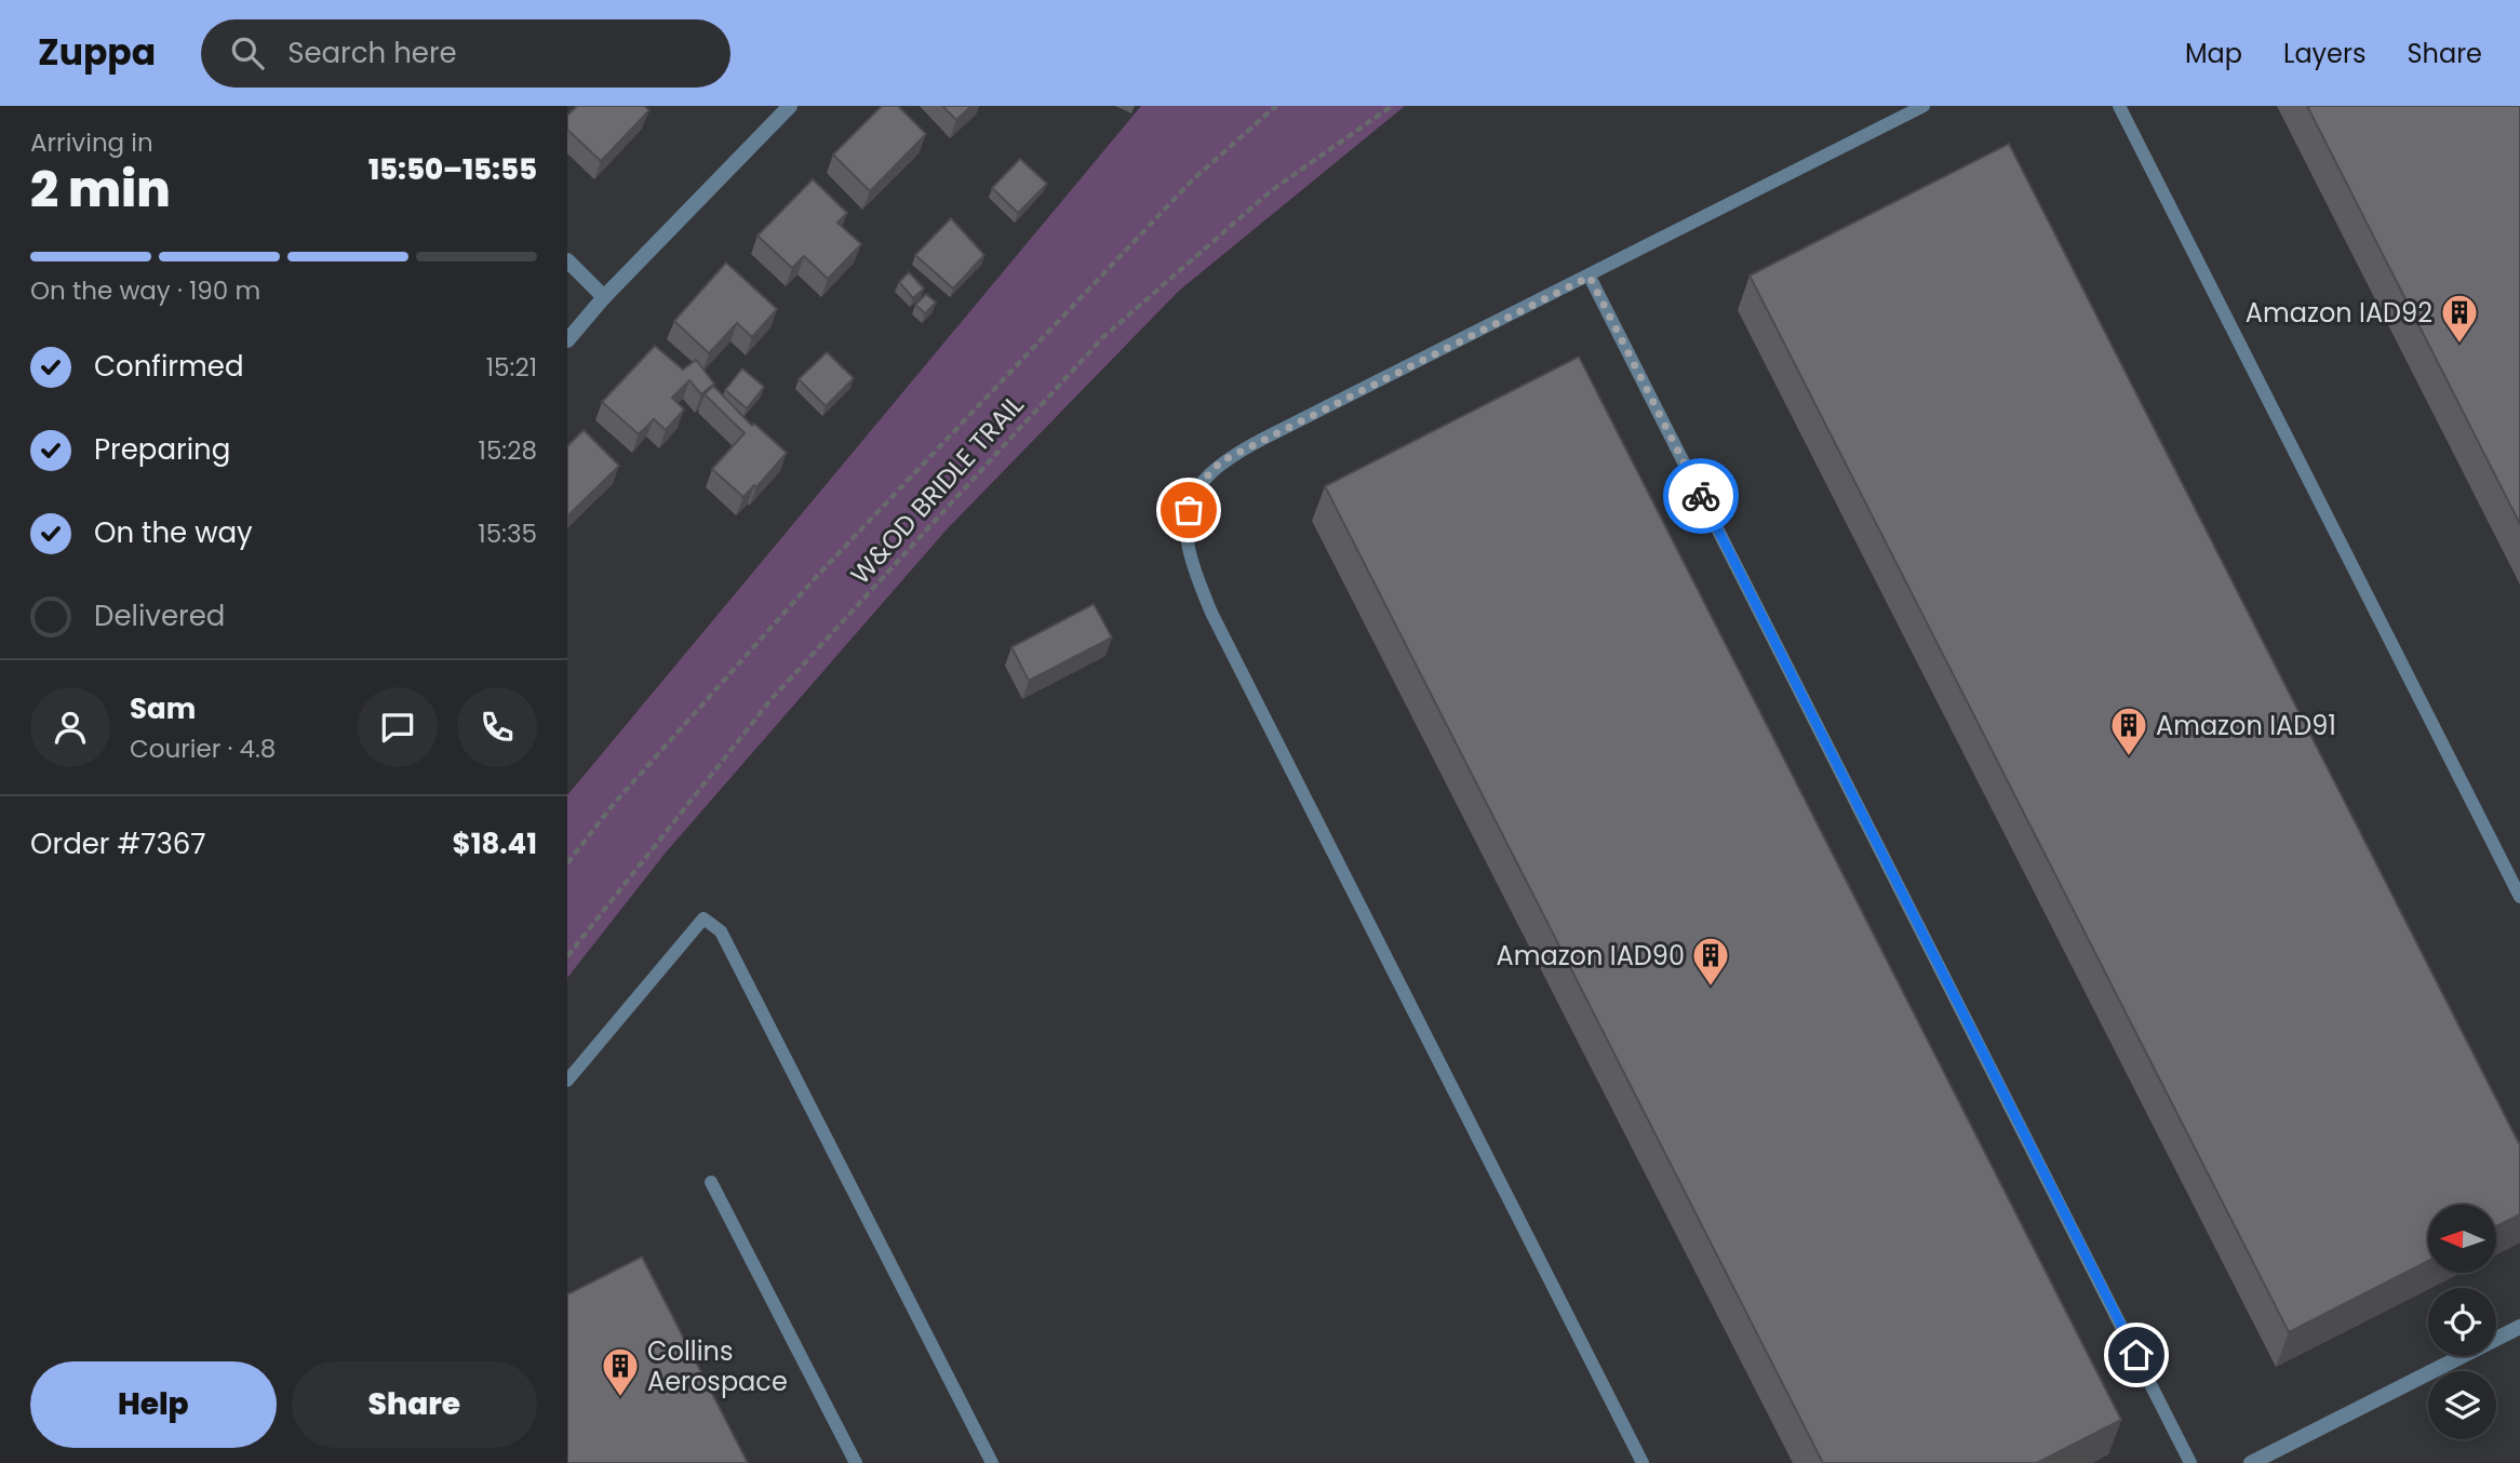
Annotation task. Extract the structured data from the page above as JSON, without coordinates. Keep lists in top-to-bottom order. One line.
{"streets":{"path":["W&OD BRIDLE TRAIL"]},"places":{"building":["Amazon IAD92","Amazon IAD91","Amazon IAD90","Collins Aerospace"]},"north":"left","page":{"header":"Zuppa","search":"Search here","nav":["Map","Layers","Share"],"heading":["2 min","Arriving in","15:50–15:55"],"panel":["Sam","Courier · 4.8","Order #7367","$18.41"],"bar":"On the way · 190 m","list":[["Confirmed","15:21"],["Preparing","15:28"],["On the way","15:35"],"Delivered"],"buttons":["Help","Share"]}}
